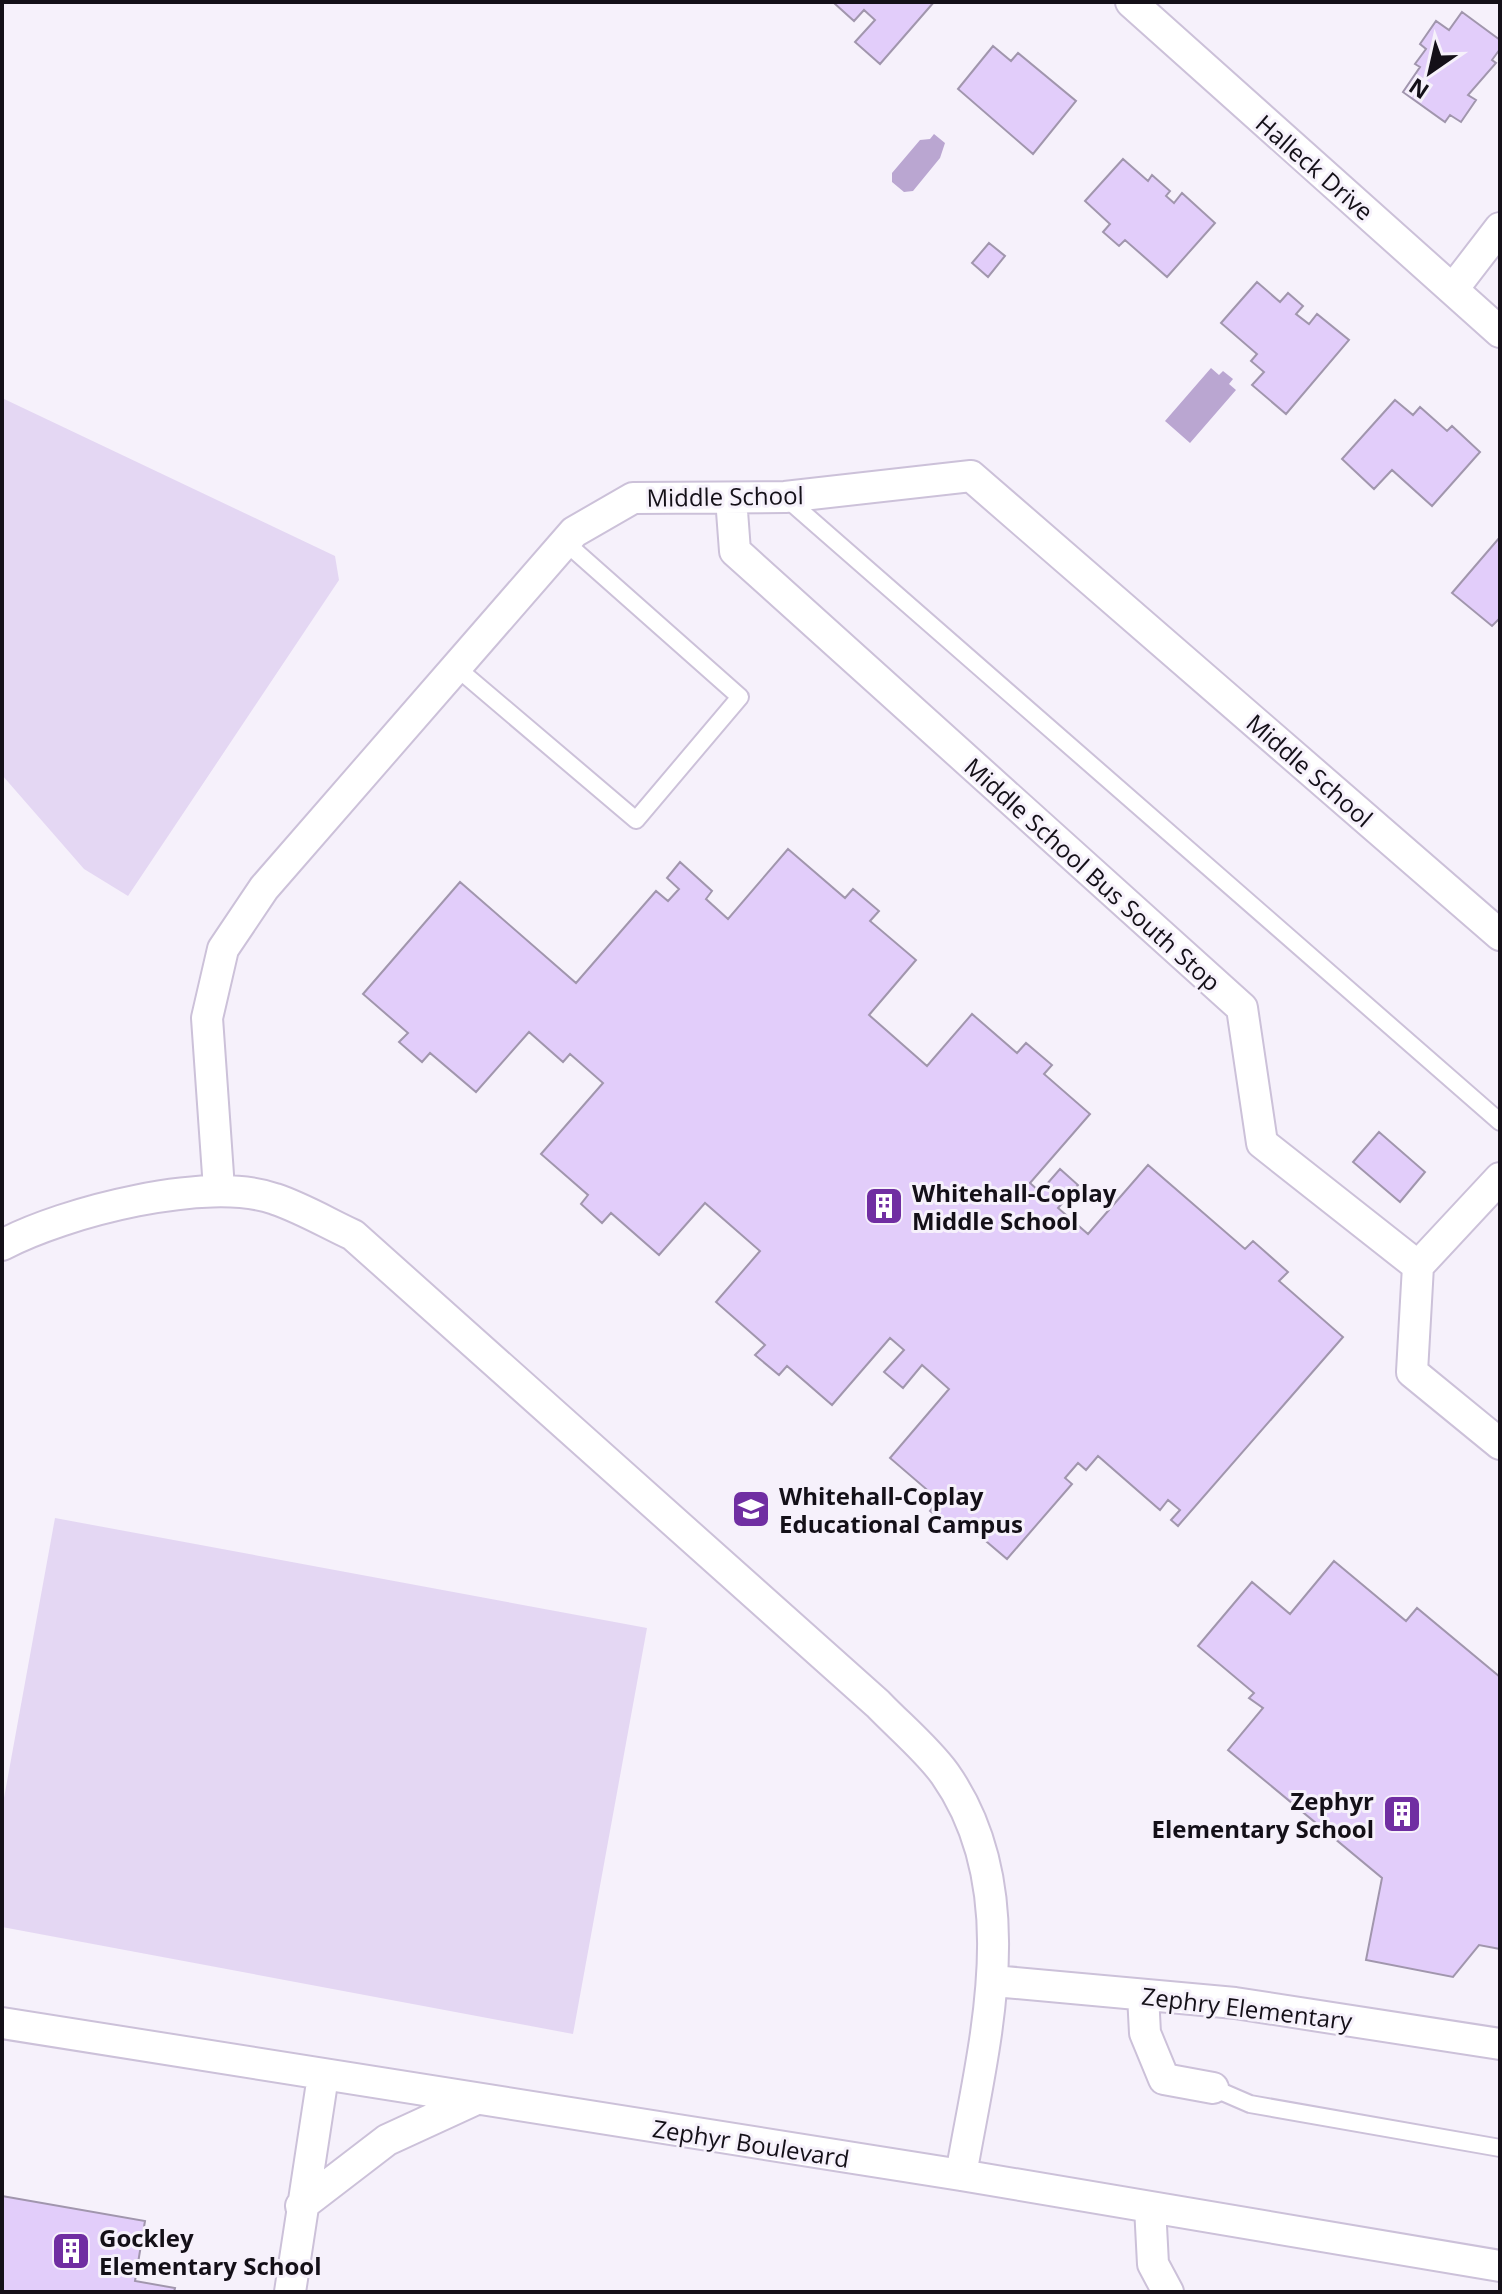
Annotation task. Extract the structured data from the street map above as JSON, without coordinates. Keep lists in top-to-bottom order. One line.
{"streets":{"street":["Halleck Drive","Middle School","Middle School Bus South Stop","Zephry Elementary","Zephyr Boulevard"]},"crossings":[["Middle School","Middle School Bus South Stop"]],"places":{"building":["Whitehall-Coplay Middle School","Zephyr Elementary School","Gockley Elementary School"],"school or university":["Whitehall-Coplay Educational Campus"]},"north":"bottom left"}
